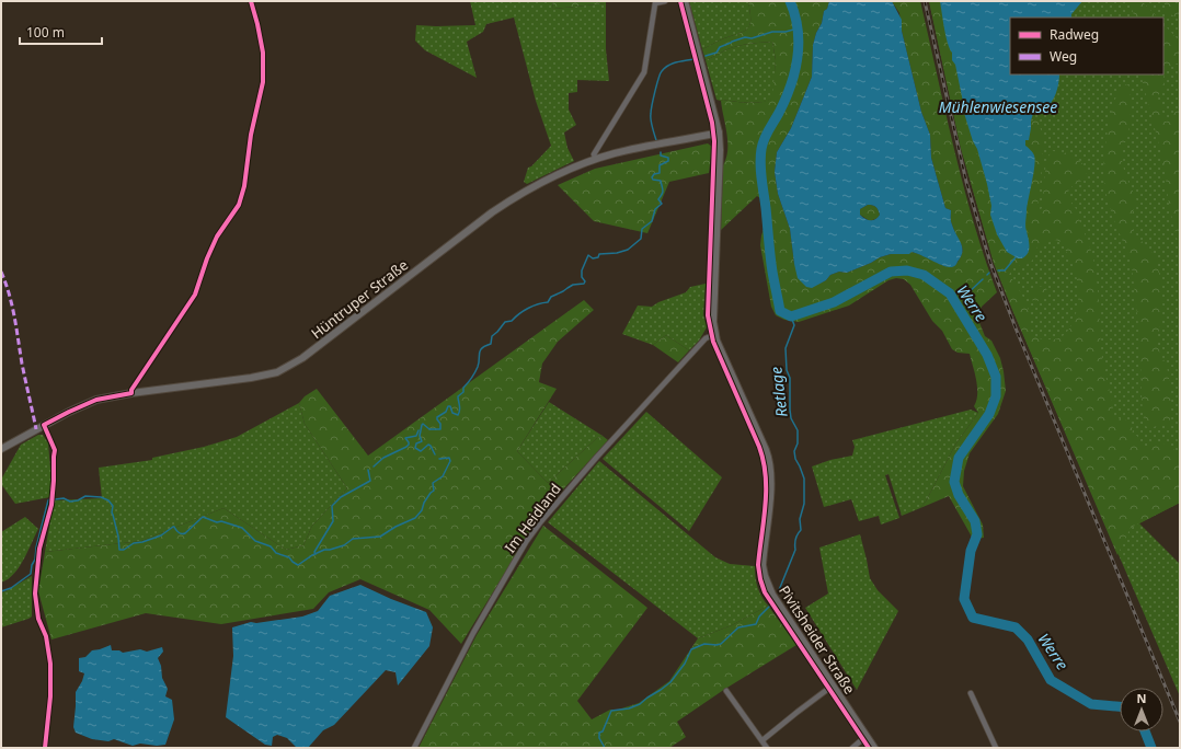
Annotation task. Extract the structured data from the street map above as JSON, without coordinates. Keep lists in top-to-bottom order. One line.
{"streets":{"street":["Hüntruper Straße","Im Heidland","Pivitsheider Straße"]},"crossings":[["Hüntruper Straße","Pivitsheider Straße"],["Im Heidland","Pivitsheider Straße"]],"water":["Mühlenwiesensee","Werre","Retlage"],"legend":["Radweg","Weg"],"scale_bar":"100 m","north":"top"}
